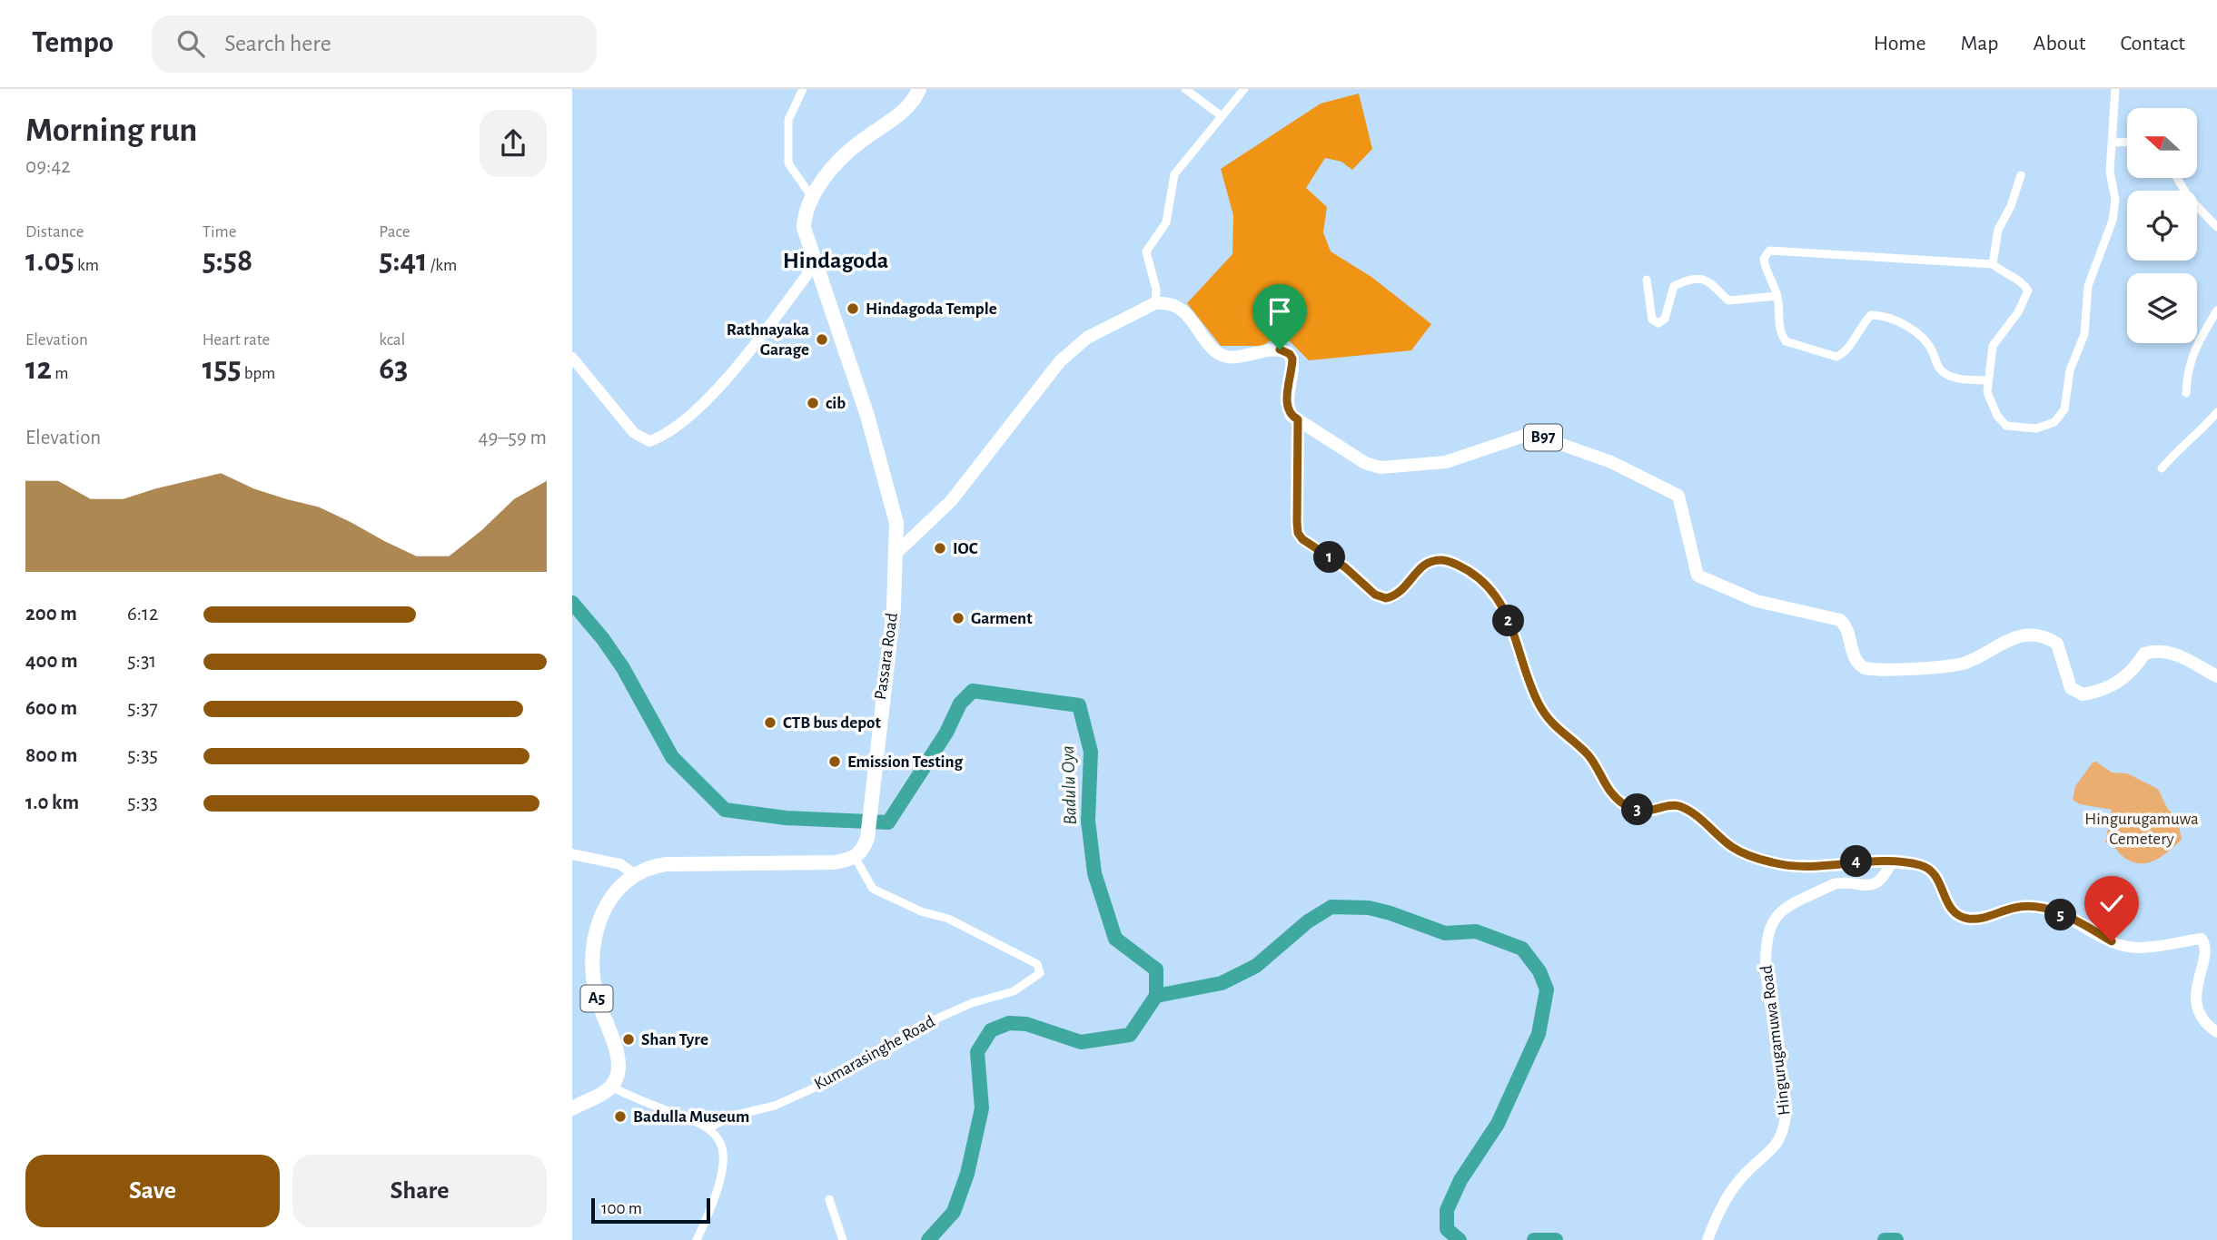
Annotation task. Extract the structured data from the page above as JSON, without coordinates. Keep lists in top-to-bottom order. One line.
{"streets":{"highway":["Passara Road","A5"],"main road":["B97"],"street":["Hingurugamuwa Road","Kumarasinghe Road"]},"crossings":[["Passara Road","A5"],["Passara Road","Kumarasinghe Road"],["A5","Kumarasinghe Road"]],"districts":["Hindagoda"],"water":["Badulu Oya"],"parks":["Hingurugamuwa Cemetery"],"places":["Hindagoda Temple","Rathnayaka Garage","cib","IOC","Garment","CTB bus depot","Emission Testing","Shan Tyre","Badulla Museum"],"scale_bar":"100 m","north":"left","page":{"header":"Tempo","search":"Search here","nav":["Home","Map","About","Contact"],"heading":["Morning run","09:42"],"stats":[["Distance","1.05 km"],["Time","5:58"],["Pace","5:41 /km"],["Elevation","12 m"],["Heart rate","155 bpm"],["kcal","63"]],"chart":["Elevation","49–59 m"],"pins":["1","2","3","4","5"],"list":[{"name":"200 m","note":"6:12"},{"name":"400 m","note":"5:31"},{"name":"600 m","note":"5:37"},{"name":"800 m","note":"5:35"},{"name":"1.0 km","note":"5:33"}],"buttons":["Save","Share"],"scale":"100 m"}}
